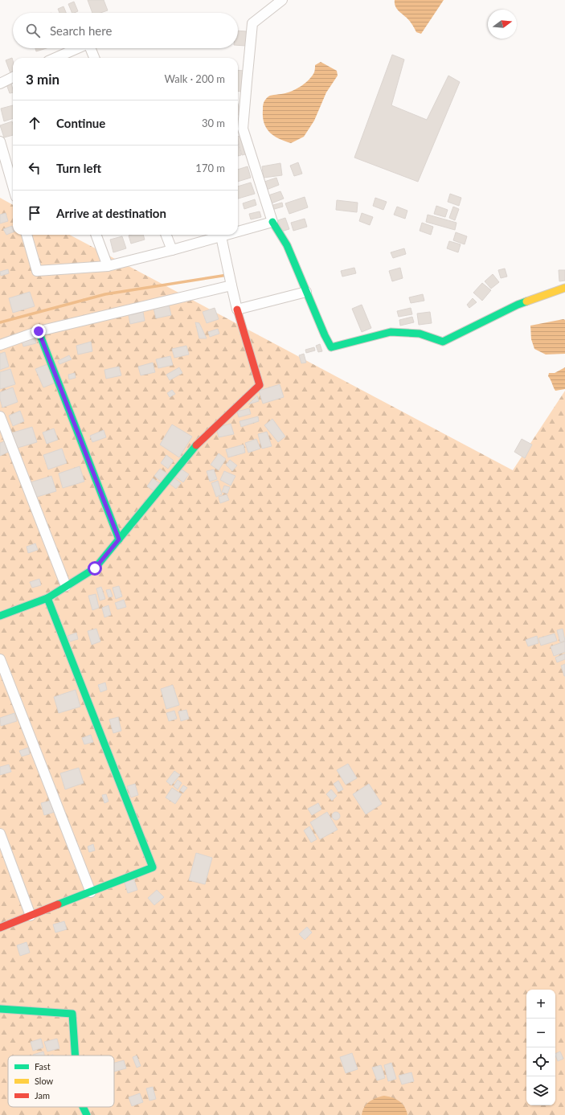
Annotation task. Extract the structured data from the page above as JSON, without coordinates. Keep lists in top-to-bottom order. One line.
{"legend":["Fast","Slow","Jam"],"north":"right","page":{"search":"Search here","heading":["3 min","Walk · 200 m"],"list":[["Continue","30 m"],["Turn left","170 m"],"Arrive at destination"],"map_buttons":["+","−"]}}
